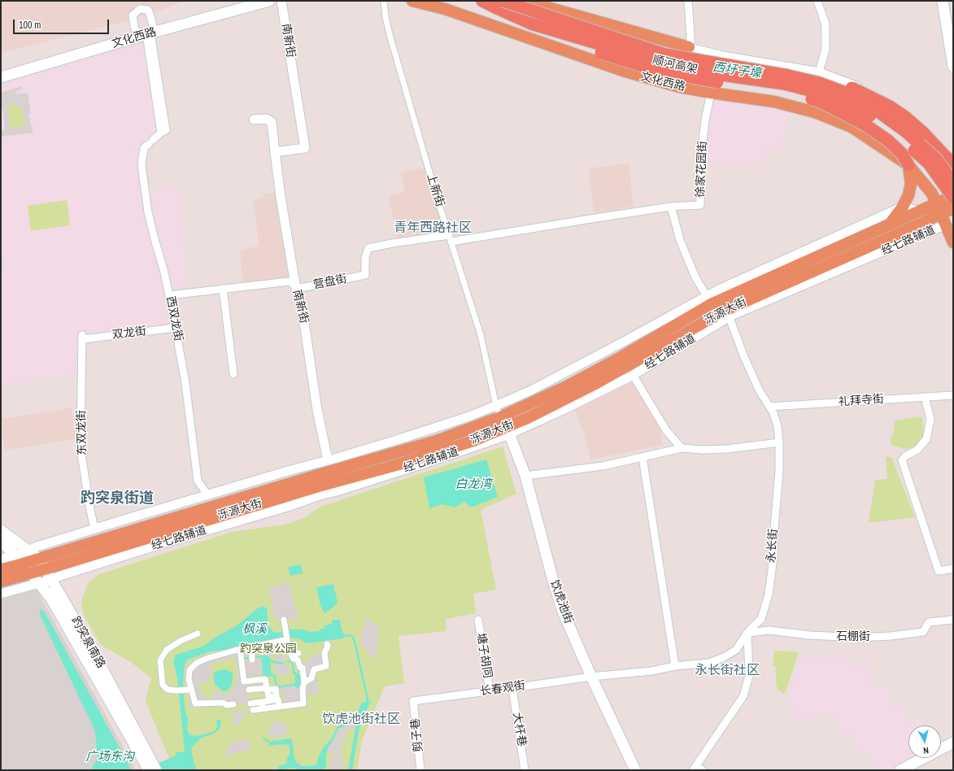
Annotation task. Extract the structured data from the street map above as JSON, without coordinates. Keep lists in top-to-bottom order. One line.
{"streets":{"highway":["顺河高架"],"main road":["文化西路","泺源大街","饮虎池街","趵突泉南路"],"street":["南新街","徐家花园街","上新街","经七路辅道","营盘街","西双龙街","双龙街","礼拜寺街","东双龙街","永长街","石棚街","塘子胡同","长春观街","大杆巷","剪子巷"]},"crossings":[["文化西路","顺河高架"],["文化西路","徐家花园街"],["文化西路","经七路辅道"],["文化西路","泺源大街"],["文化西路","西双龙街"],["南新街","营盘街"],["顺河高架","泺源大街"],["徐家花园街","上新街"],["徐家花园街","营盘街"],["上新街","营盘街"],["上新街","泺源大街"],["经七路辅道","泺源大街"],["经七路辅道","永长街"],["经七路辅道","饮虎池街"],["经七路辅道","趵突泉南路"],["营盘街","西双龙街"],["泺源大街","永长街"],["泺源大街","饮虎池街"],["泺源大街","趵突泉南路"],["西双龙街","双龙街"],["双龙街","东双龙街"],["礼拜寺街","永长街"],["永长街","石棚街"],["永长街","长春观街"],["饮虎池街","长春观街"],["塘子胡同","长春观街"],["长春观街","大杆巷"],["长春观街","剪子巷"]],"districts":["青年西路社区","趵突泉街道","永长街社区","饮虎池街社区"],"water":["西圩子壕","白龙湾","枫溪","广场东沟"],"parks":["趵突泉公园"],"scale_bar":"100 m","north":"bottom"}
